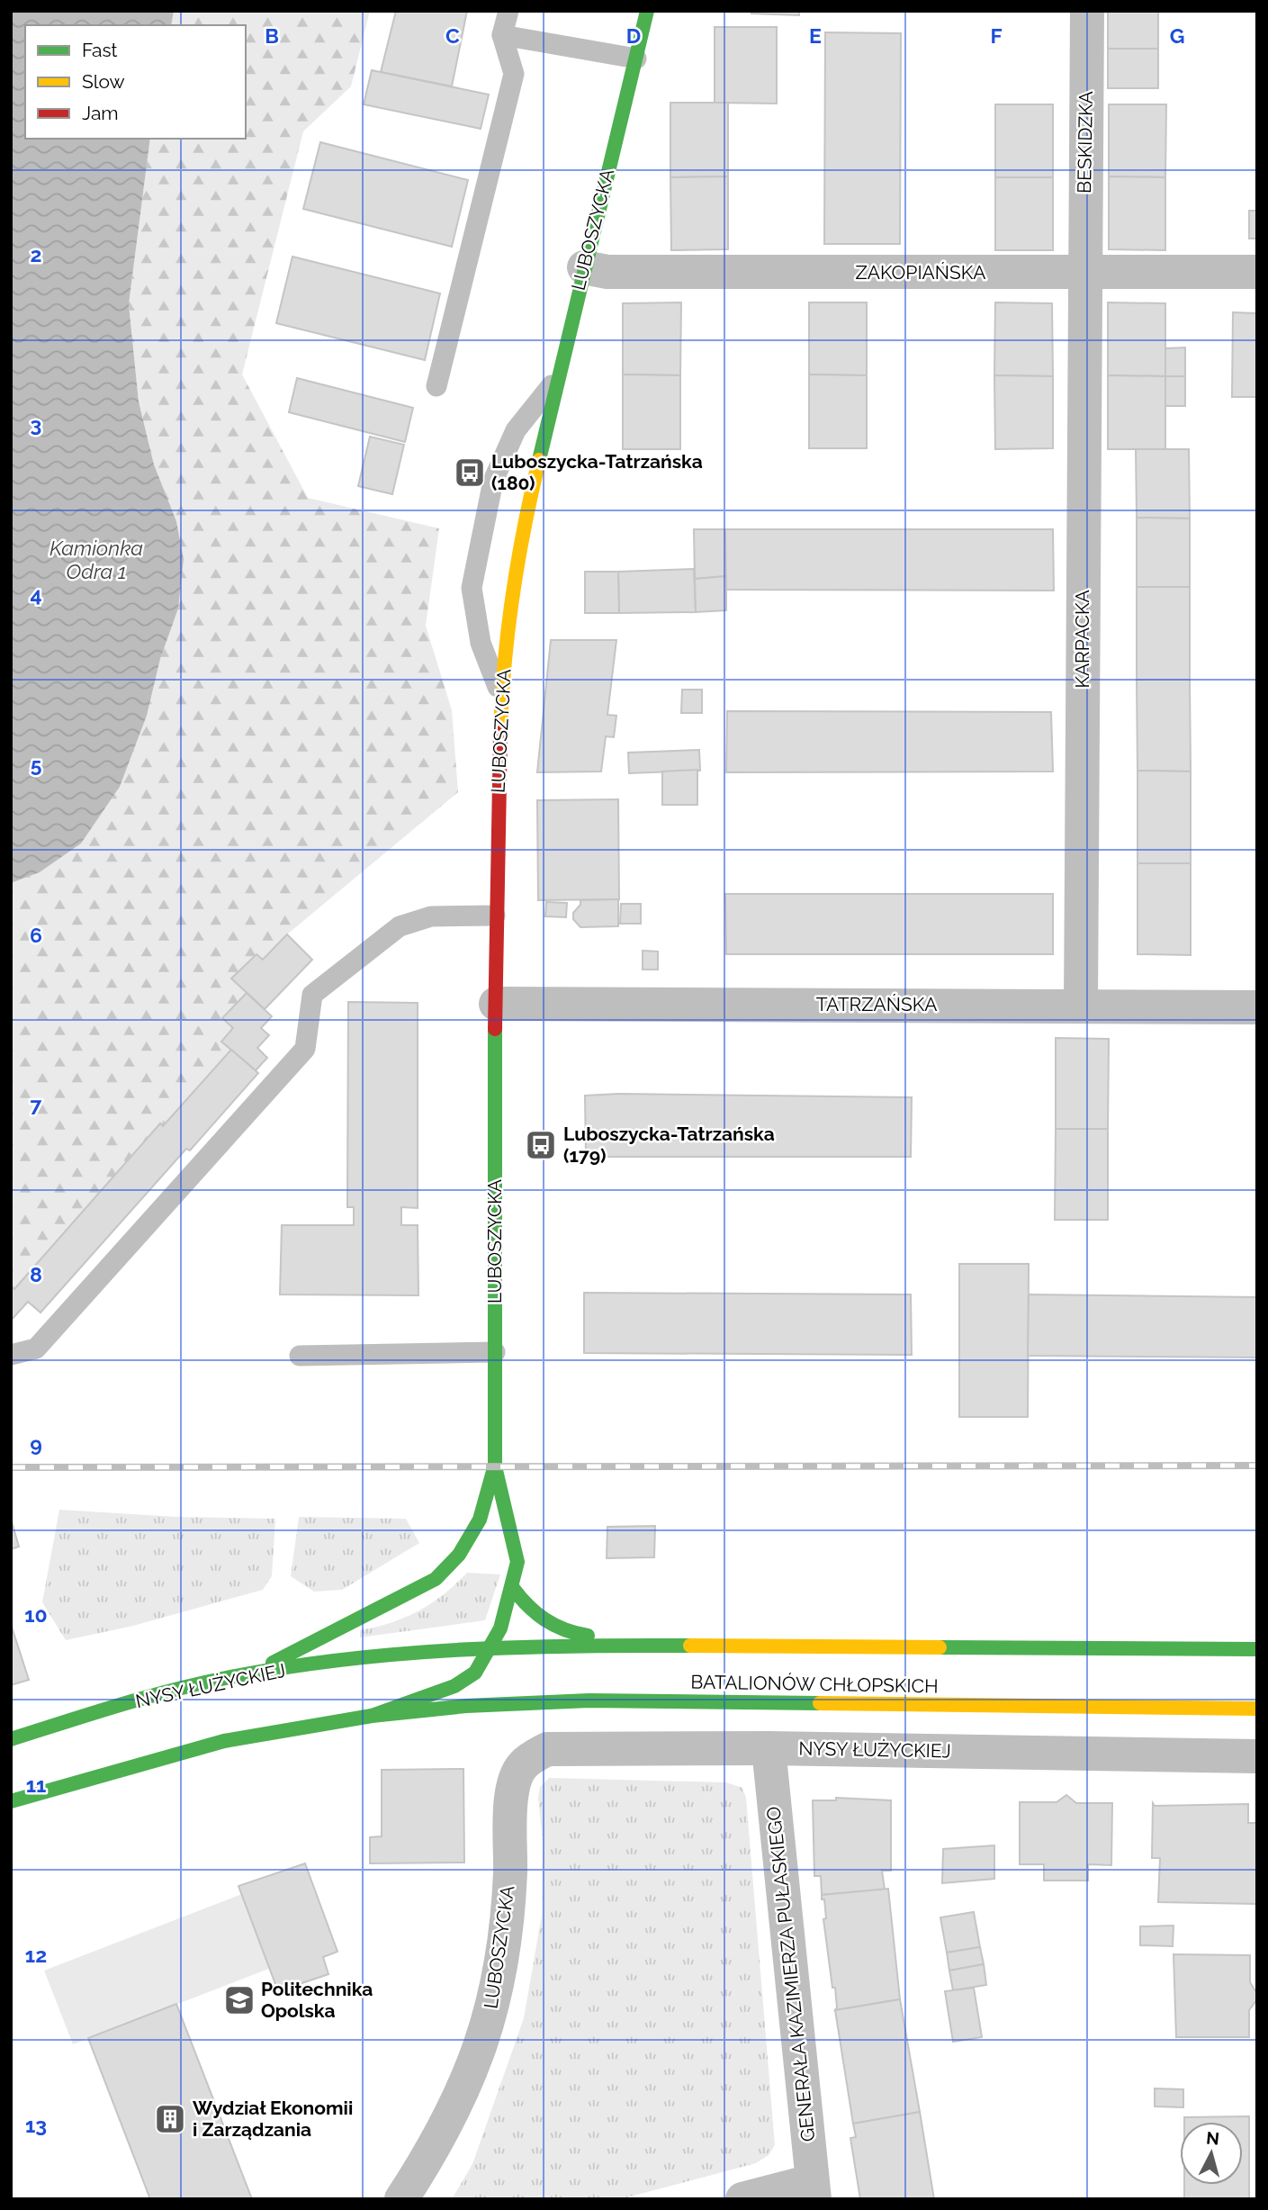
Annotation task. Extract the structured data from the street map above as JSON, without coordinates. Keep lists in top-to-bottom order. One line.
{"streets":{"main road":["LUBOSZYCKA","BATALIONÓW CHŁOPSKICH","NYSY ŁUŻYCKIEJ"],"street":["BESKIDZKA","ZAKOPIAŃSKA","KARPACKA","TATRZAŃSKA","GENERAŁA KAZIMIERZA PUŁASKIEGO"]},"crossings":[["BESKIDZKA","ZAKOPIAŃSKA"],["BESKIDZKA","KARPACKA"],["LUBOSZYCKA","ZAKOPIAŃSKA"],["LUBOSZYCKA","TATRZAŃSKA"],["LUBOSZYCKA","NYSY ŁUŻYCKIEJ"],["ZAKOPIAŃSKA","KARPACKA"],["KARPACKA","TATRZAŃSKA"],["BATALIONÓW CHŁOPSKICH","NYSY ŁUŻYCKIEJ"],["NYSY ŁUŻYCKIEJ","GENERAŁA KAZIMIERZA PUŁASKIEGO"]],"water":["Kamionka Odra 1"],"places":{"bus stop":["Luboszycka-Tatrzańska (180)","Luboszycka-Tatrzańska (179)"],"school or university":["Politechnika Opolska"],"building":["Wydział Ekonomii i Zarządzania"]},"legend":["Fast","Slow","Jam"],"north":"top","grid":{"columns":["B","C","D","E","F","G"],"rows":["2","3","4","5","6","7","8","9","10","11","12","13"]}}
